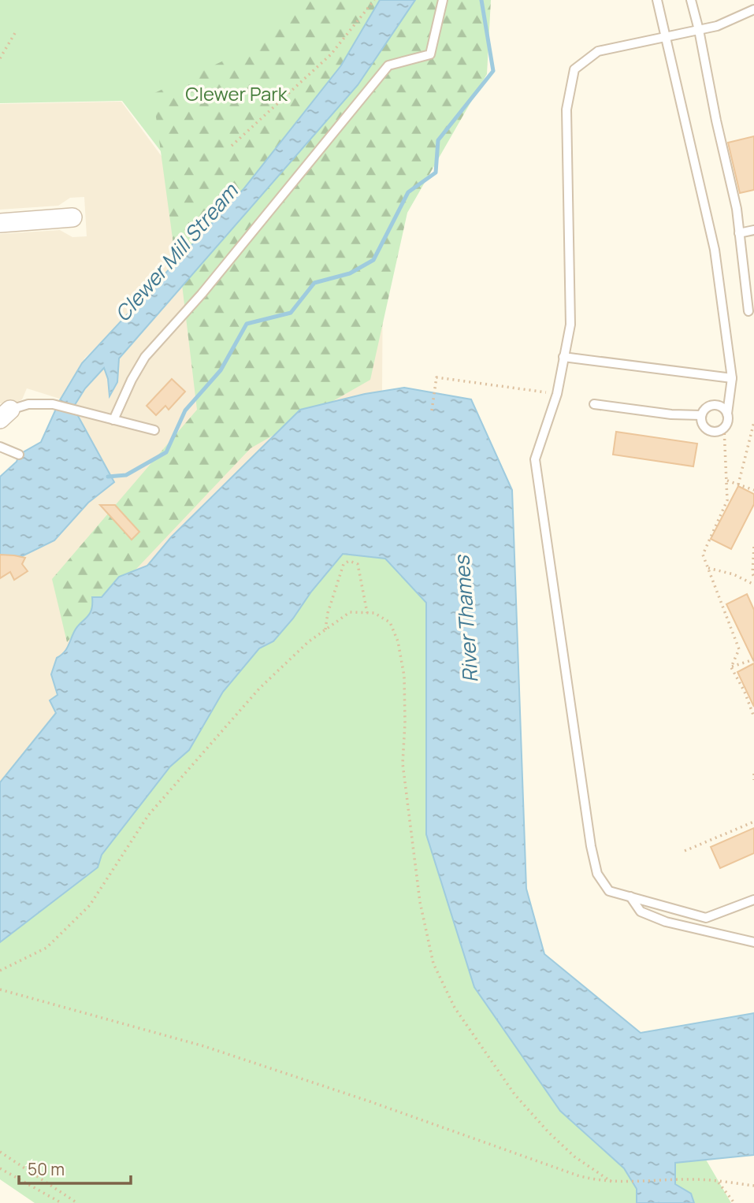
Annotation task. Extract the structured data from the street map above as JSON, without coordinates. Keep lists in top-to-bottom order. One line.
{"water":["Clewer Mill Stream","River Thames"],"parks":["Clewer Park"],"scale_bar":"50 m"}
